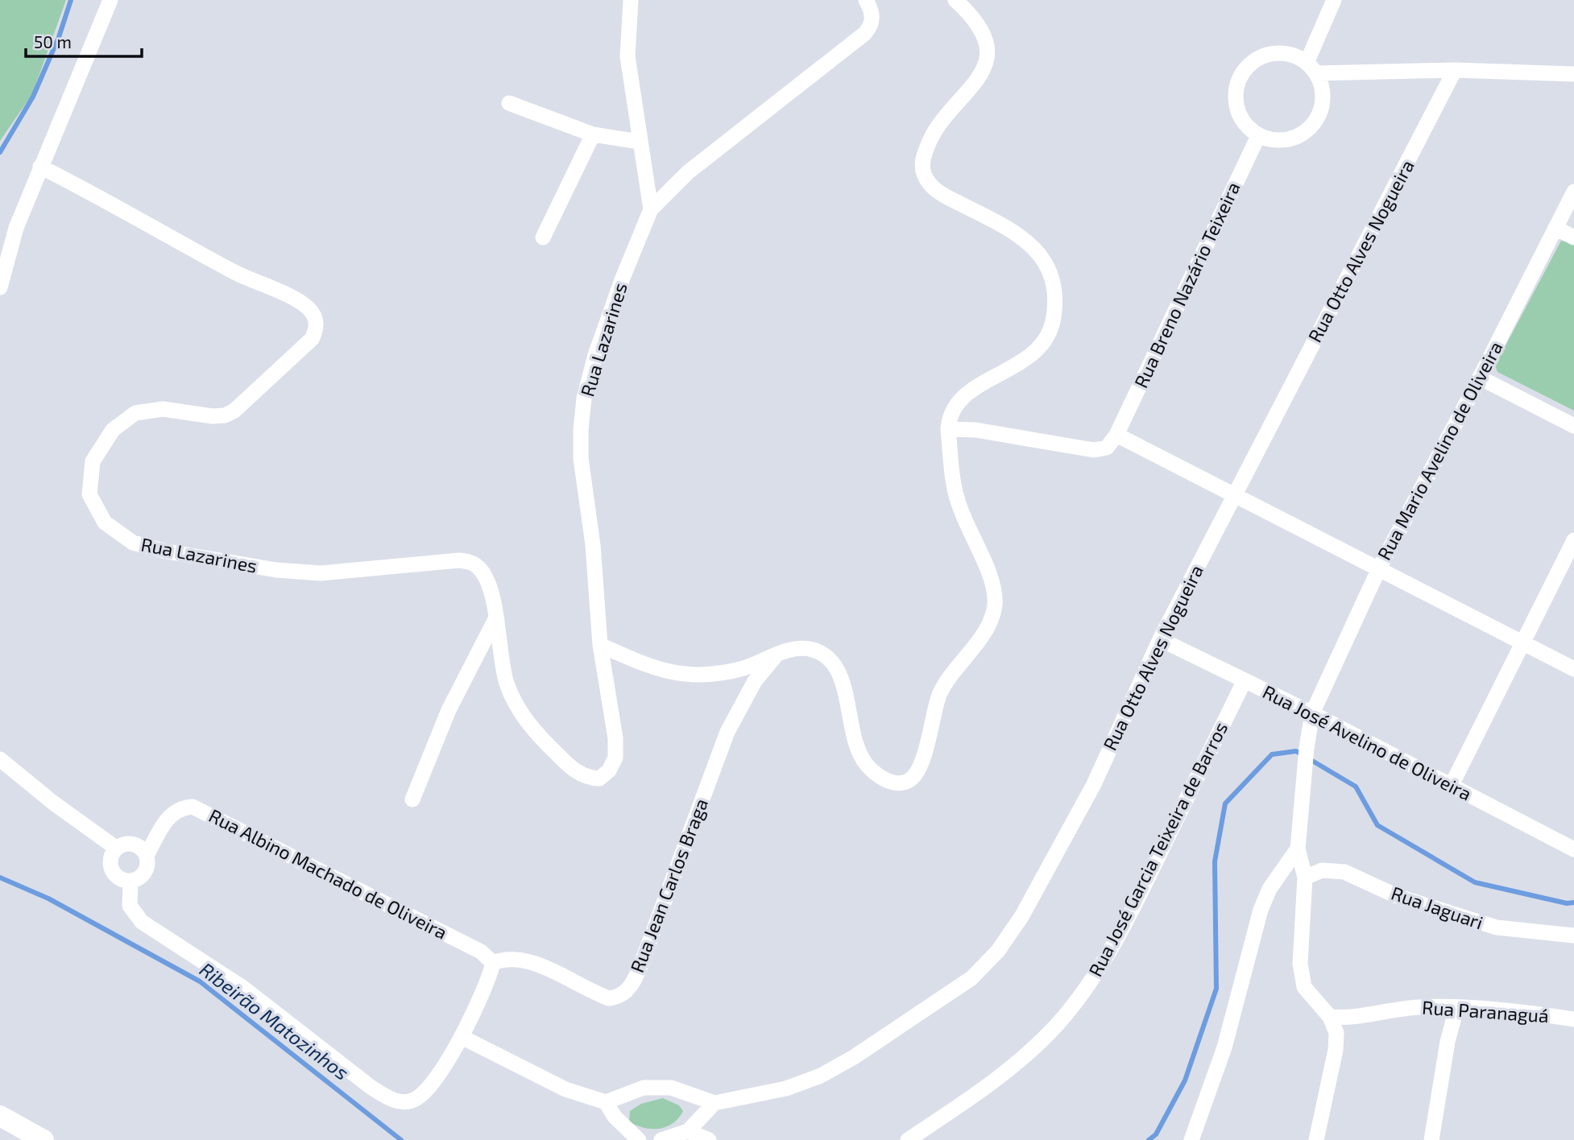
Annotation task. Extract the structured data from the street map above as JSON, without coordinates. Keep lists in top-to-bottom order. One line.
{"streets":{"street":["Rua Otto Alves Nogueira","Rua Breno Nazário Teixeira","Rua Lazarines","Rua Mario Avelino de Oliveira","Rua José Avelino de Oliveira","Rua José Garcia Teixeira de Barros","Rua Albino Machado de Oliveira","Rua Jean Carlos Braga","Rua Jaguari","Rua Paranaguá"]},"crossings":[["Rua Otto Alves Nogueira","Rua José Avelino de Oliveira"],["Rua Mario Avelino de Oliveira","Rua José Avelino de Oliveira"],["Rua José Avelino de Oliveira","Rua José Garcia Teixeira de Barros"],["Rua Albino Machado de Oliveira","Rua Jean Carlos Braga"]],"water":["Ribeirão Matozinhos"],"scale_bar":"50 m"}
